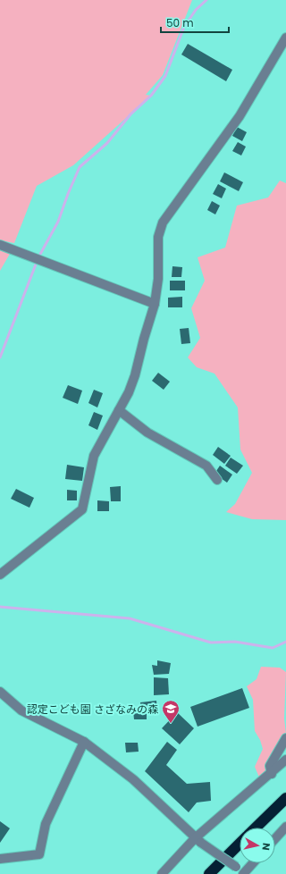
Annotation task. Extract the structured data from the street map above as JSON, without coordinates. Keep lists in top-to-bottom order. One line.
{"places":{"school or university":["認定こども園 さざなみの森"]},"scale_bar":"50 m","north":"right"}
